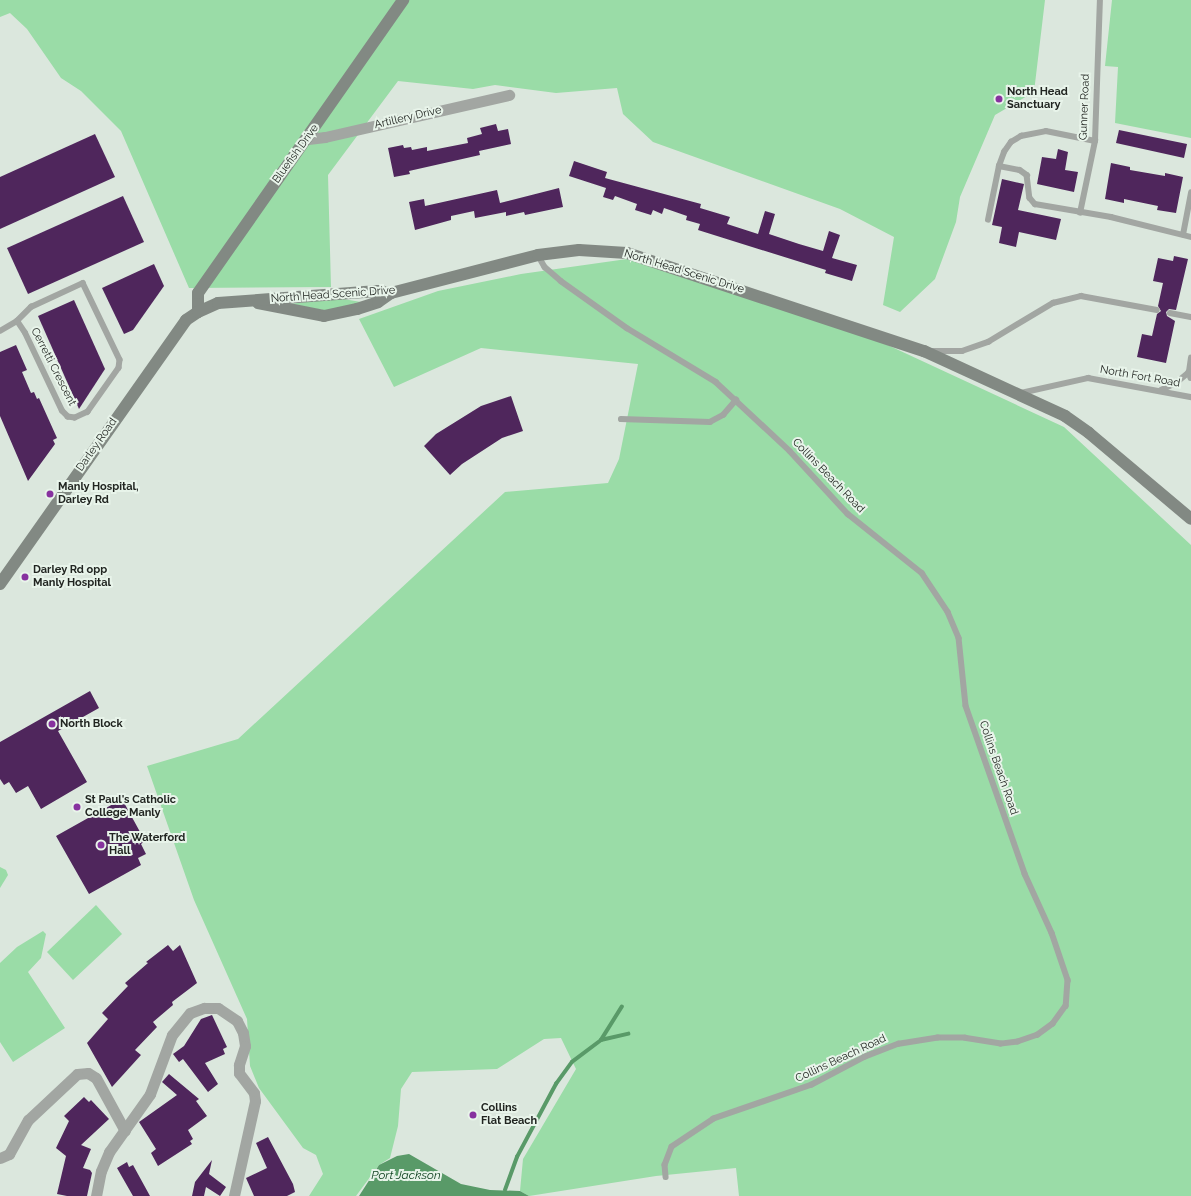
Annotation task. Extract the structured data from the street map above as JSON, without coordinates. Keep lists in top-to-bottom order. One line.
{"streets":{"street":["Artillery Drive","Bluefish Drive","North Head Scenic Drive","Darley Road"],"lane":["Gunner Road","Cerretti Crescent","North Fort Road","Collins Beach Road"]},"crossings":[["Artillery Drive","Bluefish Drive"],["Bluefish Drive","North Head Scenic Drive"],["Bluefish Drive","Darley Road"],["North Head Scenic Drive","North Fort Road"],["North Head Scenic Drive","Darley Road"],["North Head Scenic Drive","Collins Beach Road"]],"water":["Port Jackson"],"places":["North Head Sanctuary","Manly Hospital, Darley Rd","Darley Rd opp Manly Hospital","North Block","St Paul's Catholic College Manly","The Waterford Hall","Collins Flat Beach"]}
